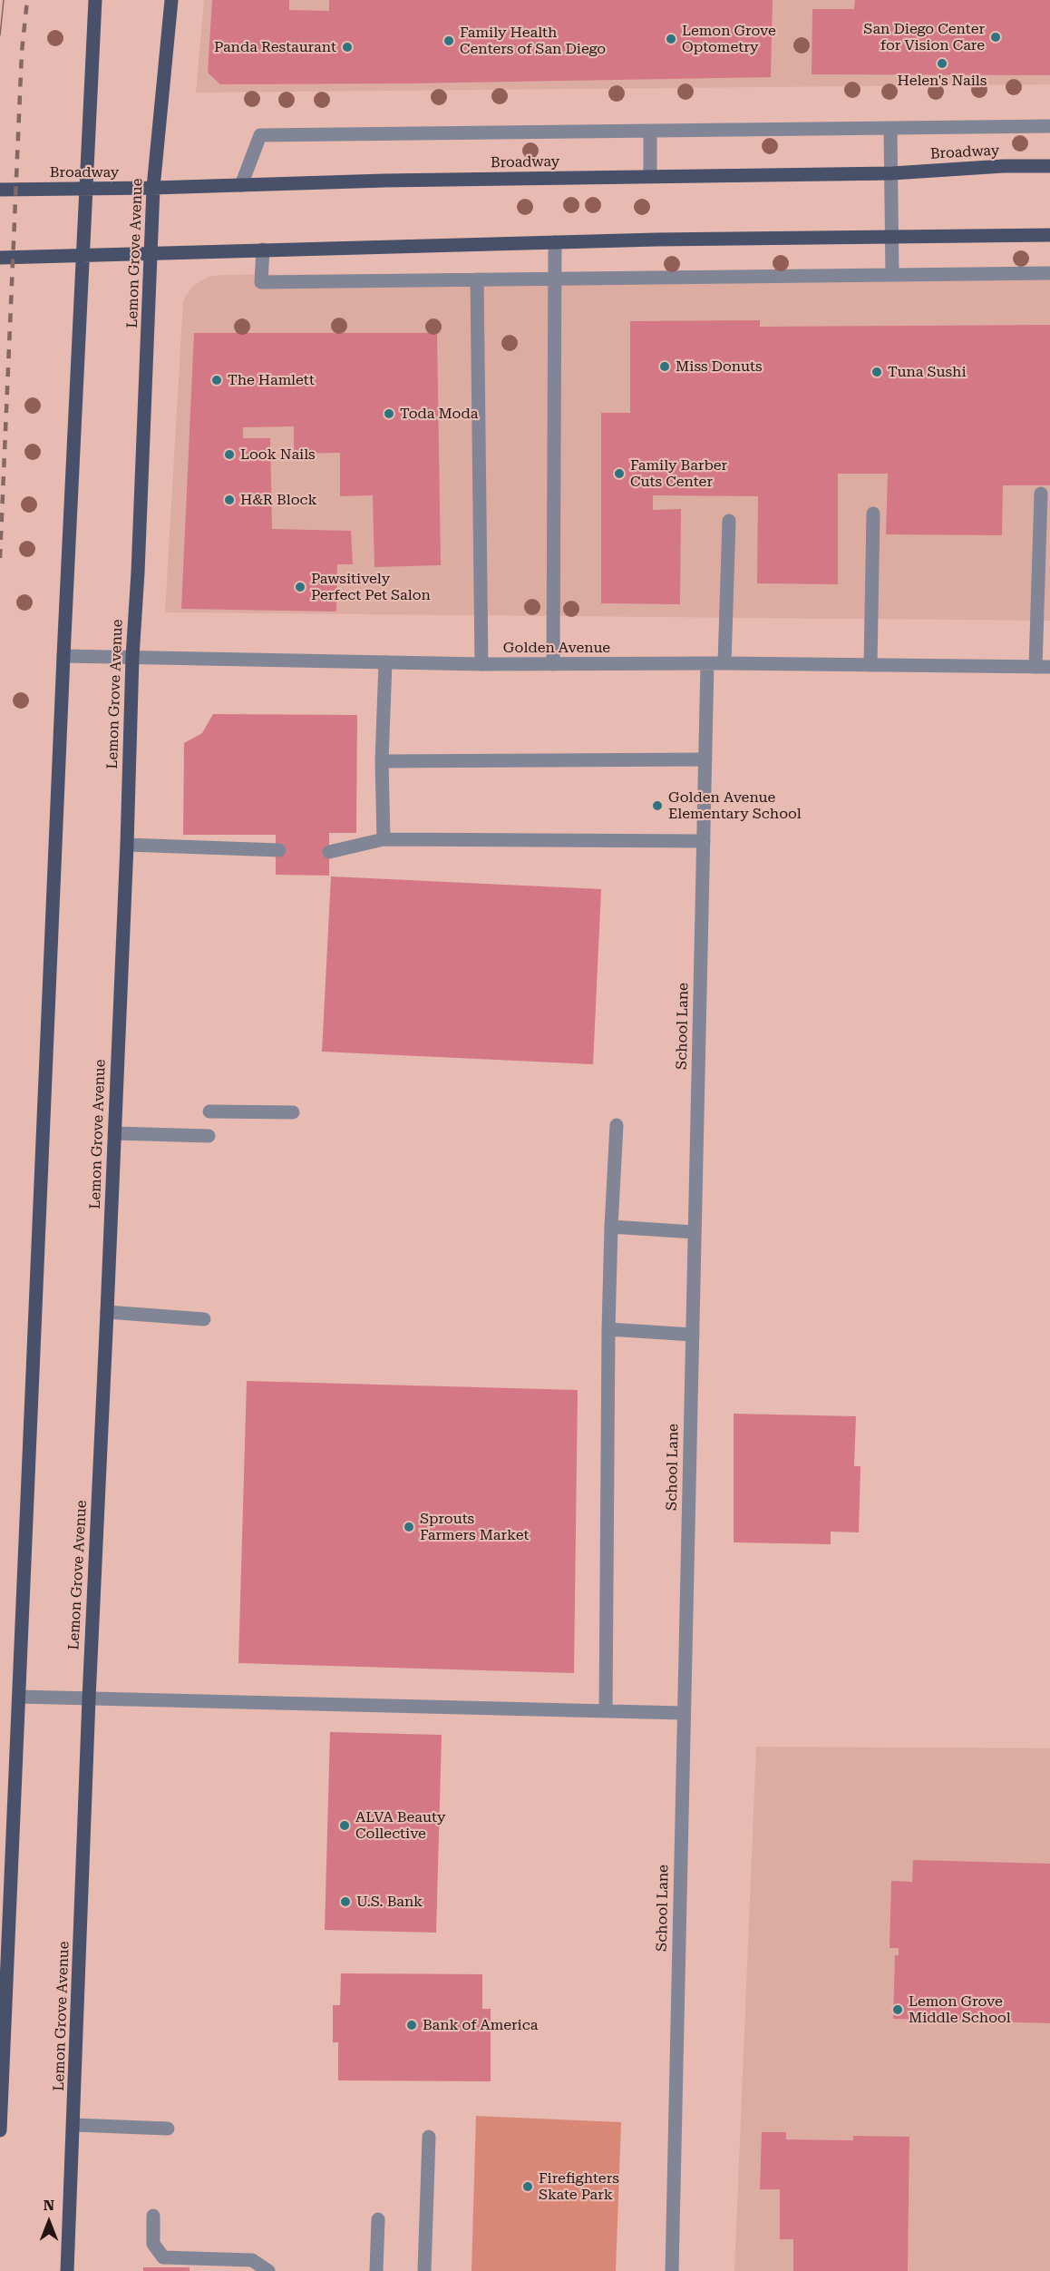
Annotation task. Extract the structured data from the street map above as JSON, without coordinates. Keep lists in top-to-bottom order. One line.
{"streets":{"main road":["Broadway","Lemon Grove Avenue"],"street":["Golden Avenue","School Lane"]},"crossings":[["Broadway","Lemon Grove Avenue"],["Lemon Grove Avenue","Golden Avenue"],["Golden Avenue","School Lane"]],"places":["San Diego Center for Vision Care","Lemon Grove Optometry","Family Health Centers of San Diego","Panda Restaurant","Helen's Nails","Miss Donuts","Tuna Sushi","The Hamlett","Toda Moda","Look Nails","Family Barber Cuts Center","H&R Block","Pawsitively Perfect Pet Salon","Golden Avenue Elementary School","Sprouts Farmers Market","ALVA Beauty Collective","U.S. Bank","Lemon Grove Middle School","Bank of America","Firefighters Skate Park"],"north":"top"}
